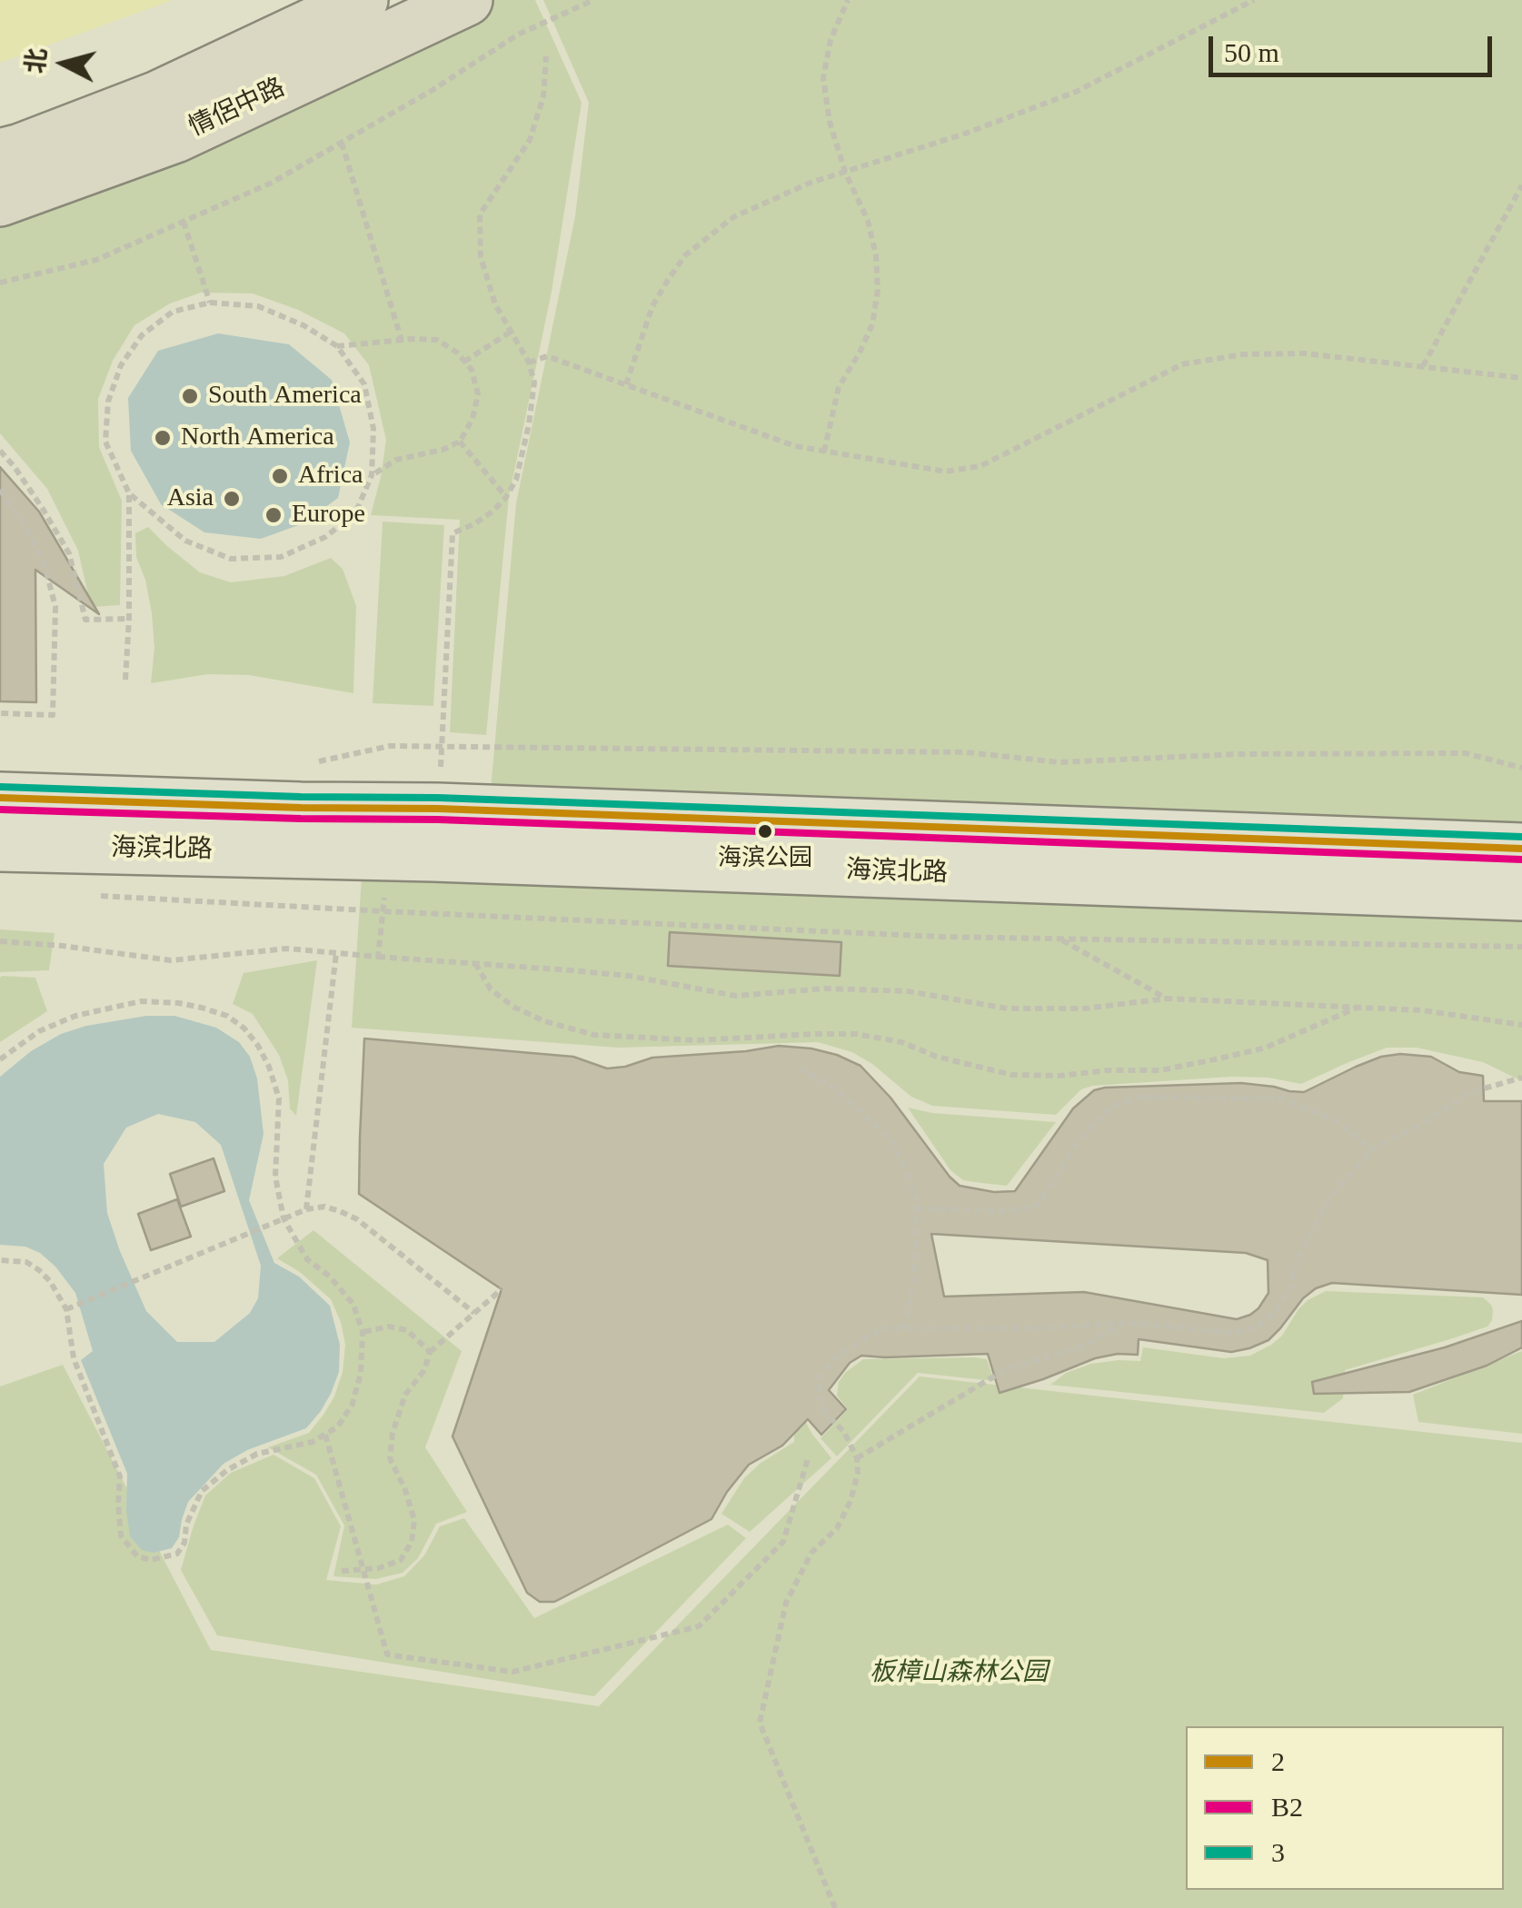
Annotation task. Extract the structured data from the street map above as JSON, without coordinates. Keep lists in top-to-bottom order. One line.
{"streets":{"highway":["情侶中路"],"main road":["海滨北路"]},"parks":["板樟山森林公园"],"places":["South America","North America","Africa","Asia","Europe","海滨公园"],"lines":["transit line 3","transit line 2","transit line B2"],"legend":["2","B2","3"],"scale_bar":"50 m","north":"left"}
